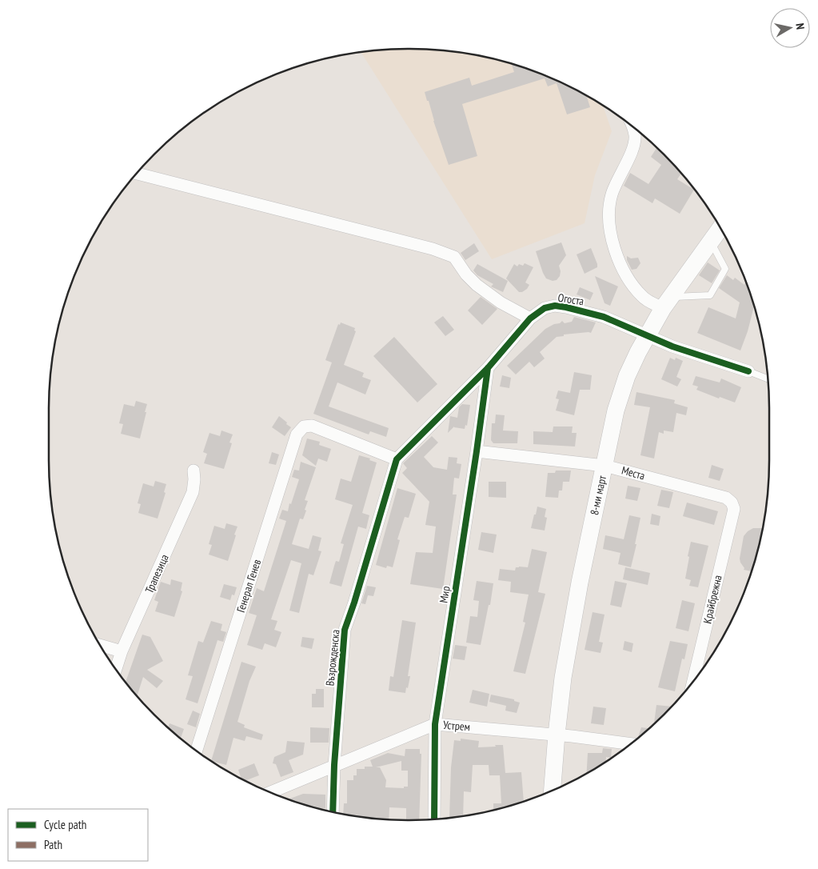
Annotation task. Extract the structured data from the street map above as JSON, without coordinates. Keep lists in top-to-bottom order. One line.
{"streets":{"main road":["8-ми март"],"street":["Огоста","Места","Трапезица","Генерал Генев","Мир","Крайбрежна","Възрожденска","Устрем"]},"crossings":[["Огоста","8-ми март"],["Огоста","Генерал Генев"],["Огоста","Мир"],["Огоста","Възрожденска"],["Места","8-ми март"],["Места","Мир"],["Места","Крайбрежна"],["8-ми март","Устрем"],["Генерал Генев","Възрожденска"],["Мир","Устрем"],["Възрожденска","Устрем"]],"legend":["Cycle path","Path"],"north":"right"}
